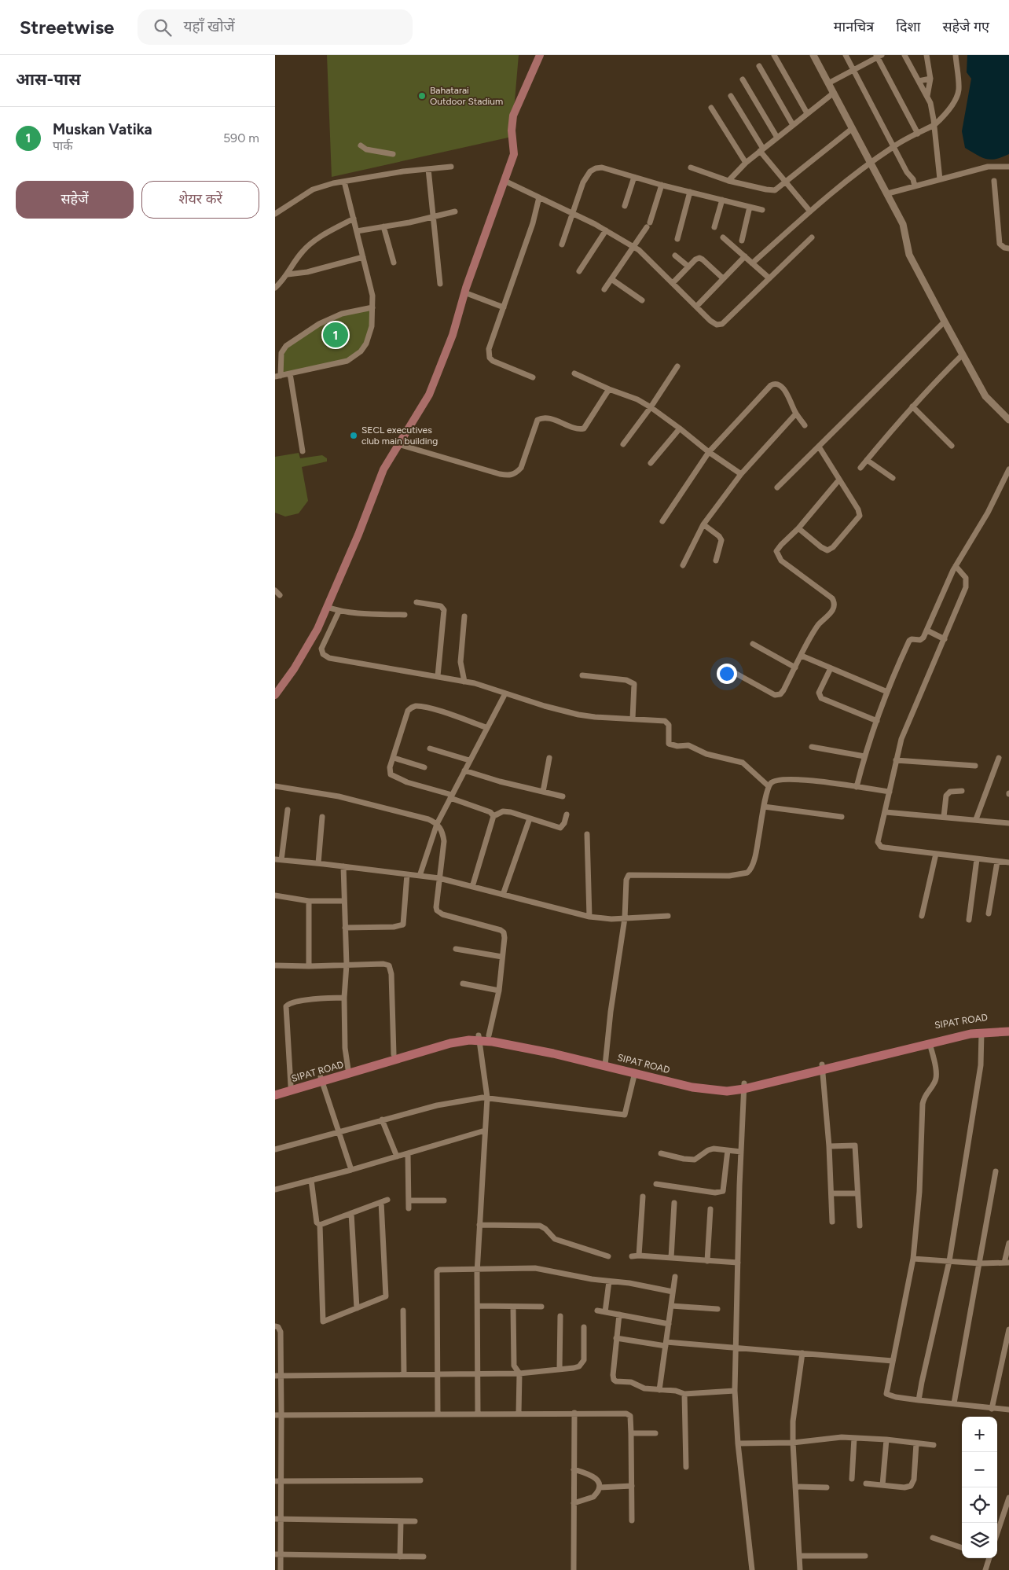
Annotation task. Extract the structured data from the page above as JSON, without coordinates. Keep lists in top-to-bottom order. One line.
{"streets":{"highway":["SIPAT ROAD"]},"places":["Bahatarai Outdoor Stadium","SECL executives club main building"],"page":{"header":"Streetwise","search":"यहाँ खोजें","nav":["मानचित्र","दिशा","सहेजे गए"],"heading":"आस-पास","list":[{"mark":"1","name":"Muskan Vatika","note":"पार्क","value":"590 m"}],"buttons":["सहेजें","शेयर करें"],"pins":"1","map_buttons":["+","−"]}}
